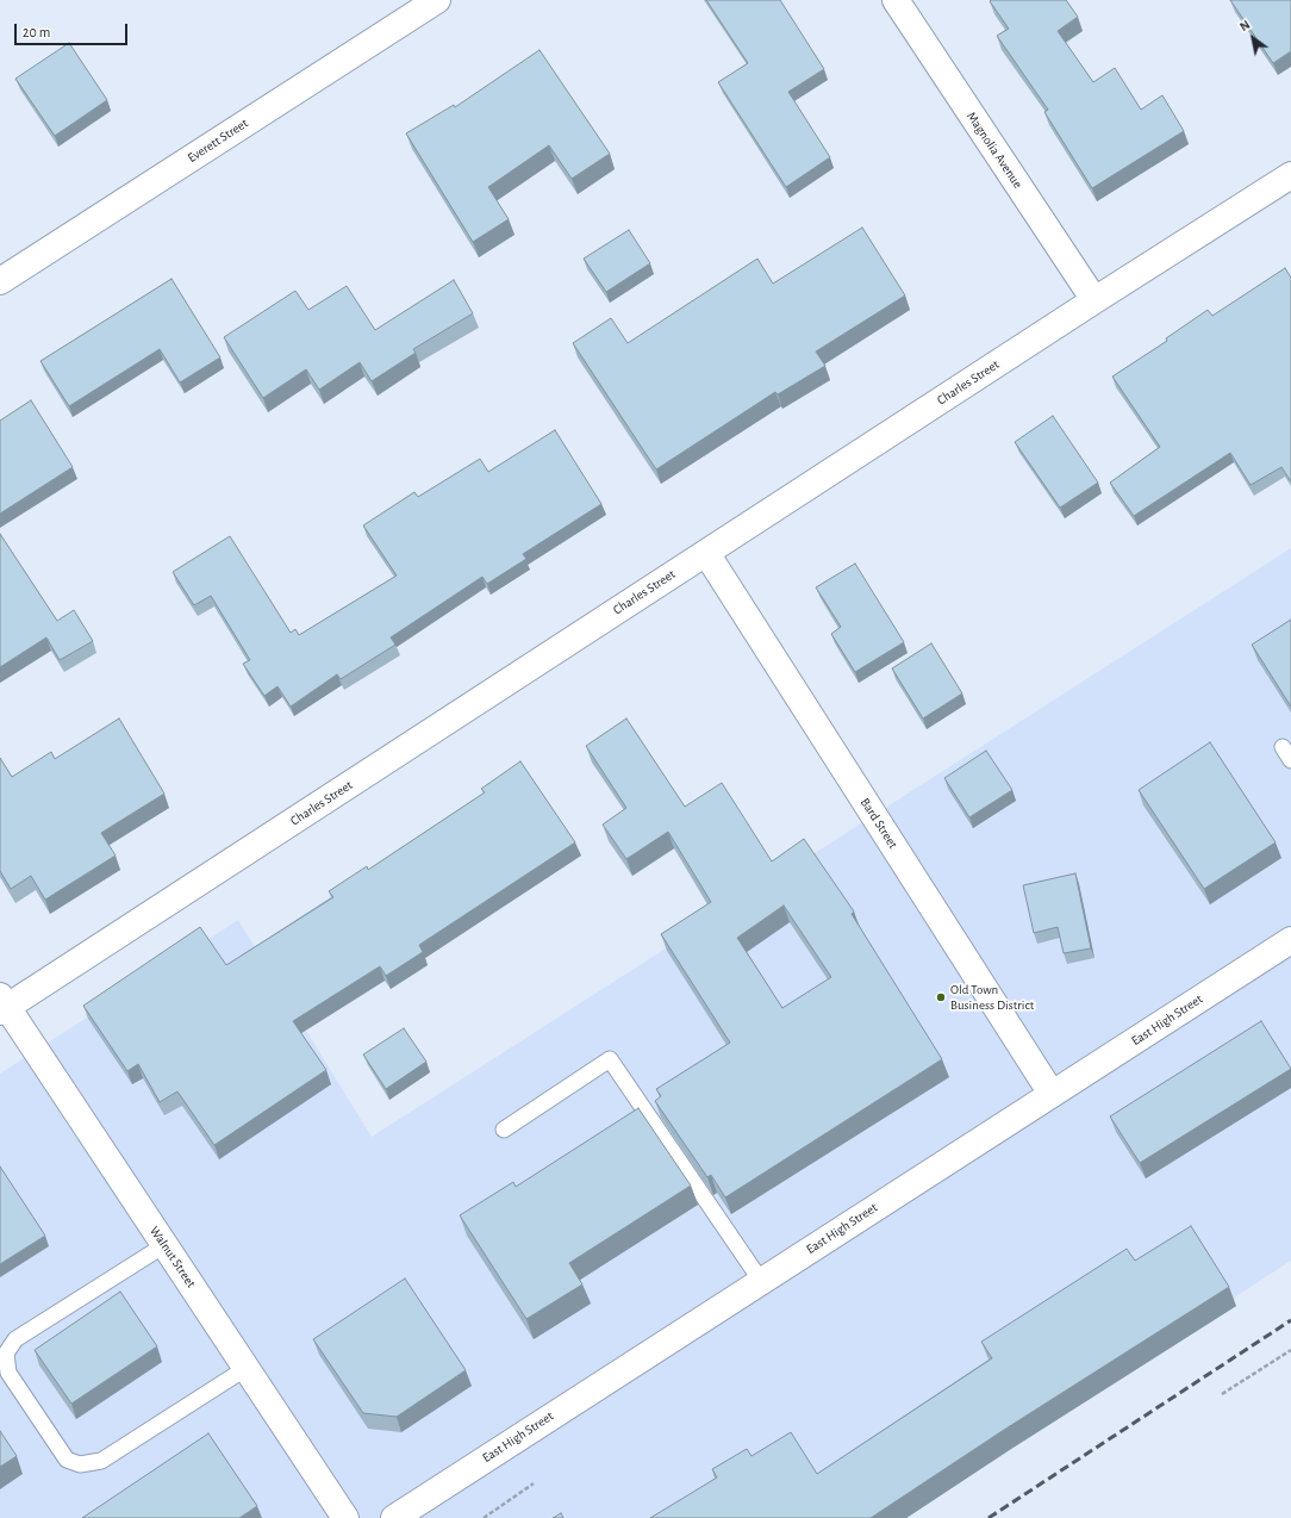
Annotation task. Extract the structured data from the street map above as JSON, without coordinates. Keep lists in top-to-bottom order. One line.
{"streets":{"street":["Everett Street","Magnolia Avenue","Charles Street","Bard Street","East High Street","Walnut Street"]},"crossings":[["Magnolia Avenue","Charles Street"],["Charles Street","Bard Street"],["Charles Street","Walnut Street"],["Bard Street","East High Street"]],"places":["Old Town Business District"],"scale_bar":"20 m","north":"top left"}
